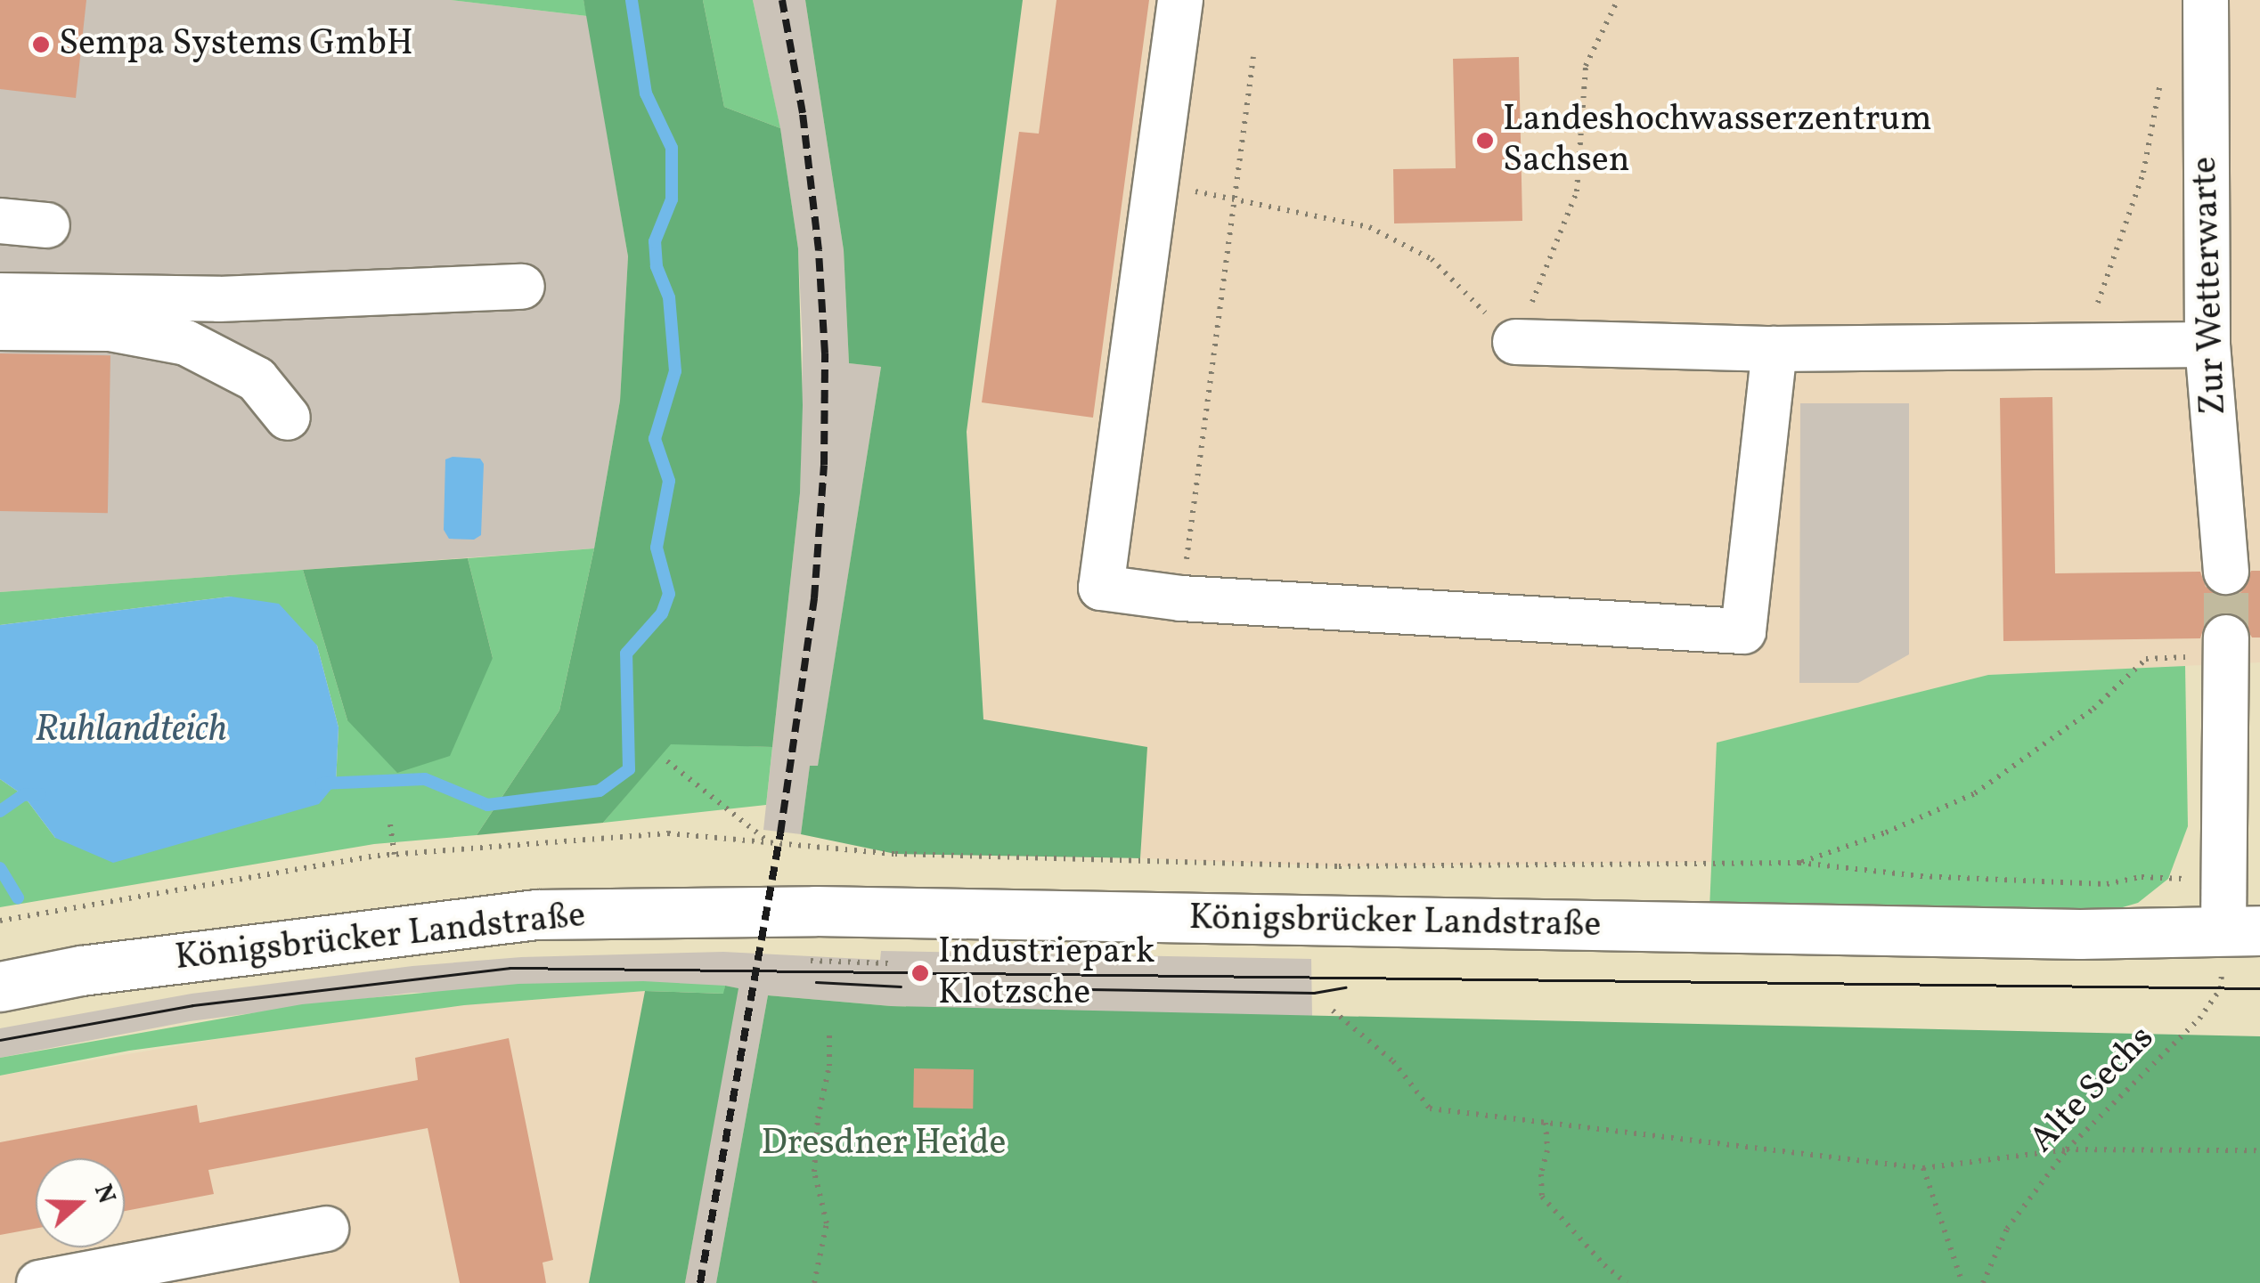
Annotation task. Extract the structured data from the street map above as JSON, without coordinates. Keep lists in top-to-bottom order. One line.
{"streets":{"main road":["Königsbrücker Landstraße"],"street":["Zur Wetterwarte"],"path":["Alte Sechs"]},"crossings":[["Königsbrücker Landstraße","Alte Sechs"]],"water":["Ruhlandteich"],"parks":["Dresdner Heide"],"places":["Sempa Systems GmbH","Landeshochwasserzentrum Sachsen","Industriepark Klotzsche"],"north":"right"}
